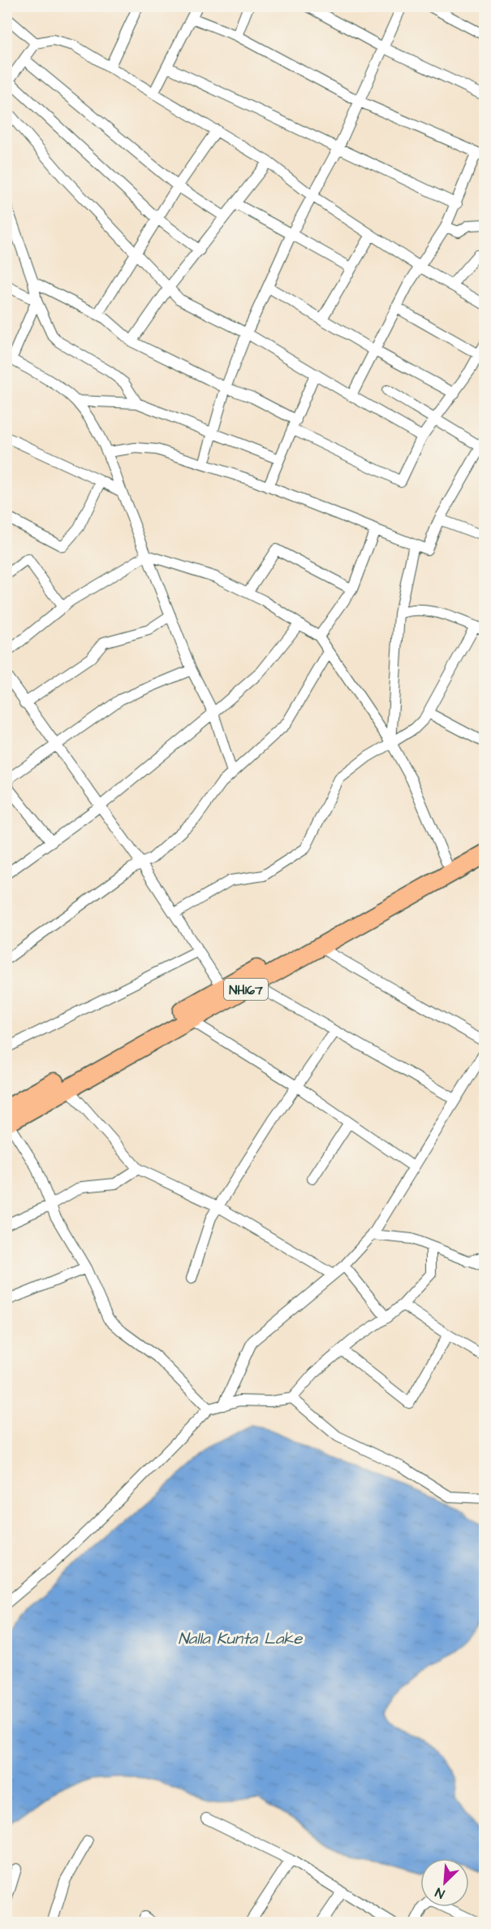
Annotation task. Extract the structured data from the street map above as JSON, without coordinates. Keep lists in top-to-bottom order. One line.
{"streets":{"highway":["NH167"]},"water":["Nalla Kunta Lake"],"north":"bottom left"}
